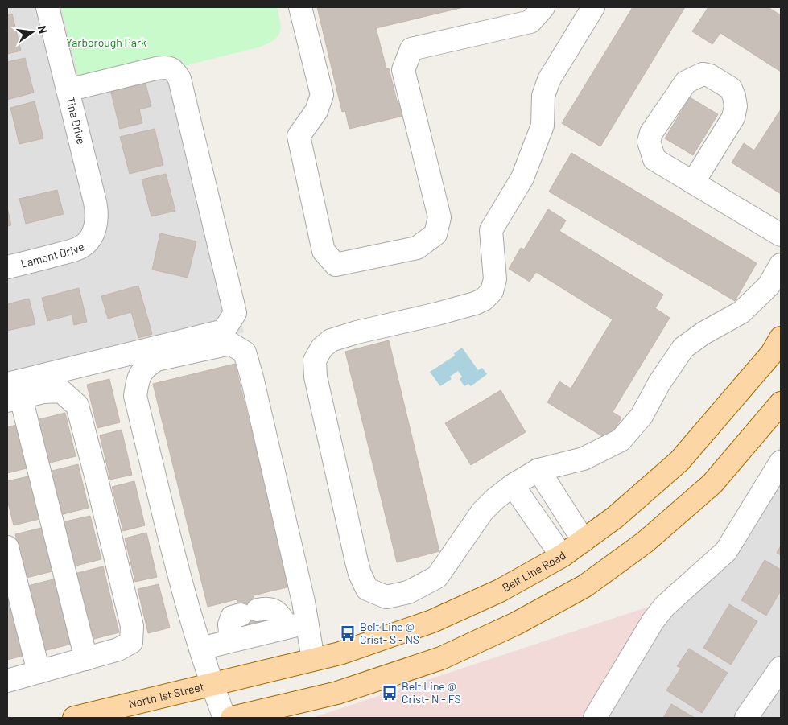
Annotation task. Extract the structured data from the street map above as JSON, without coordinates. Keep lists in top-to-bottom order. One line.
{"streets":{"main road":["Belt Line Road","North 1st Street"],"street":["Tina Drive","Lamont Drive"]},"crossings":[["Tina Drive","Lamont Drive"],["Belt Line Road","North 1st Street"]],"parks":["Yarborough Park"],"places":{"bus stop":["Belt Line @ Crist- S - NS","Belt Line @ Crist- N - FS"]},"north":"right"}
